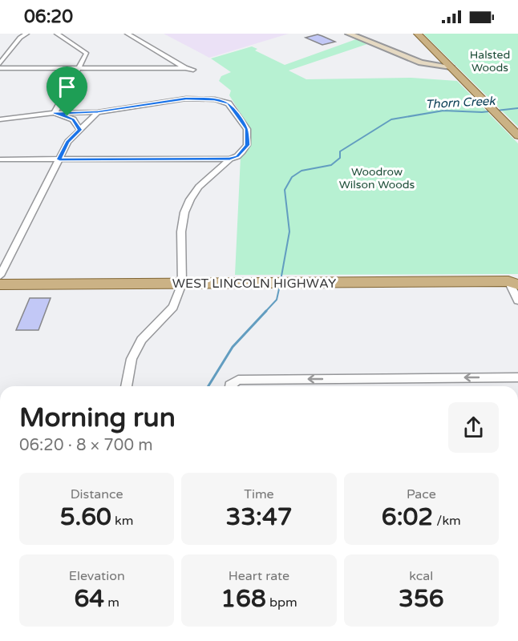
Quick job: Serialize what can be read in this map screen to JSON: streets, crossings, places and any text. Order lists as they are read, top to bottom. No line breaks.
{"streets":{"main road":["WEST LINCOLN HIGHWAY"]},"water":["Thorn Creek"],"parks":["Halsted Woods","Woodrow Wilson Woods"],"page":{"status":"06:20","heading":["Morning run","06:20 · 8 × 700 m"],"stats":[["Distance","5.60 km"],["Time","33:47"],["Pace","6:02 /km"],["Elevation","64 m"],["Heart rate","168 bpm"],["kcal","356"]]}}
